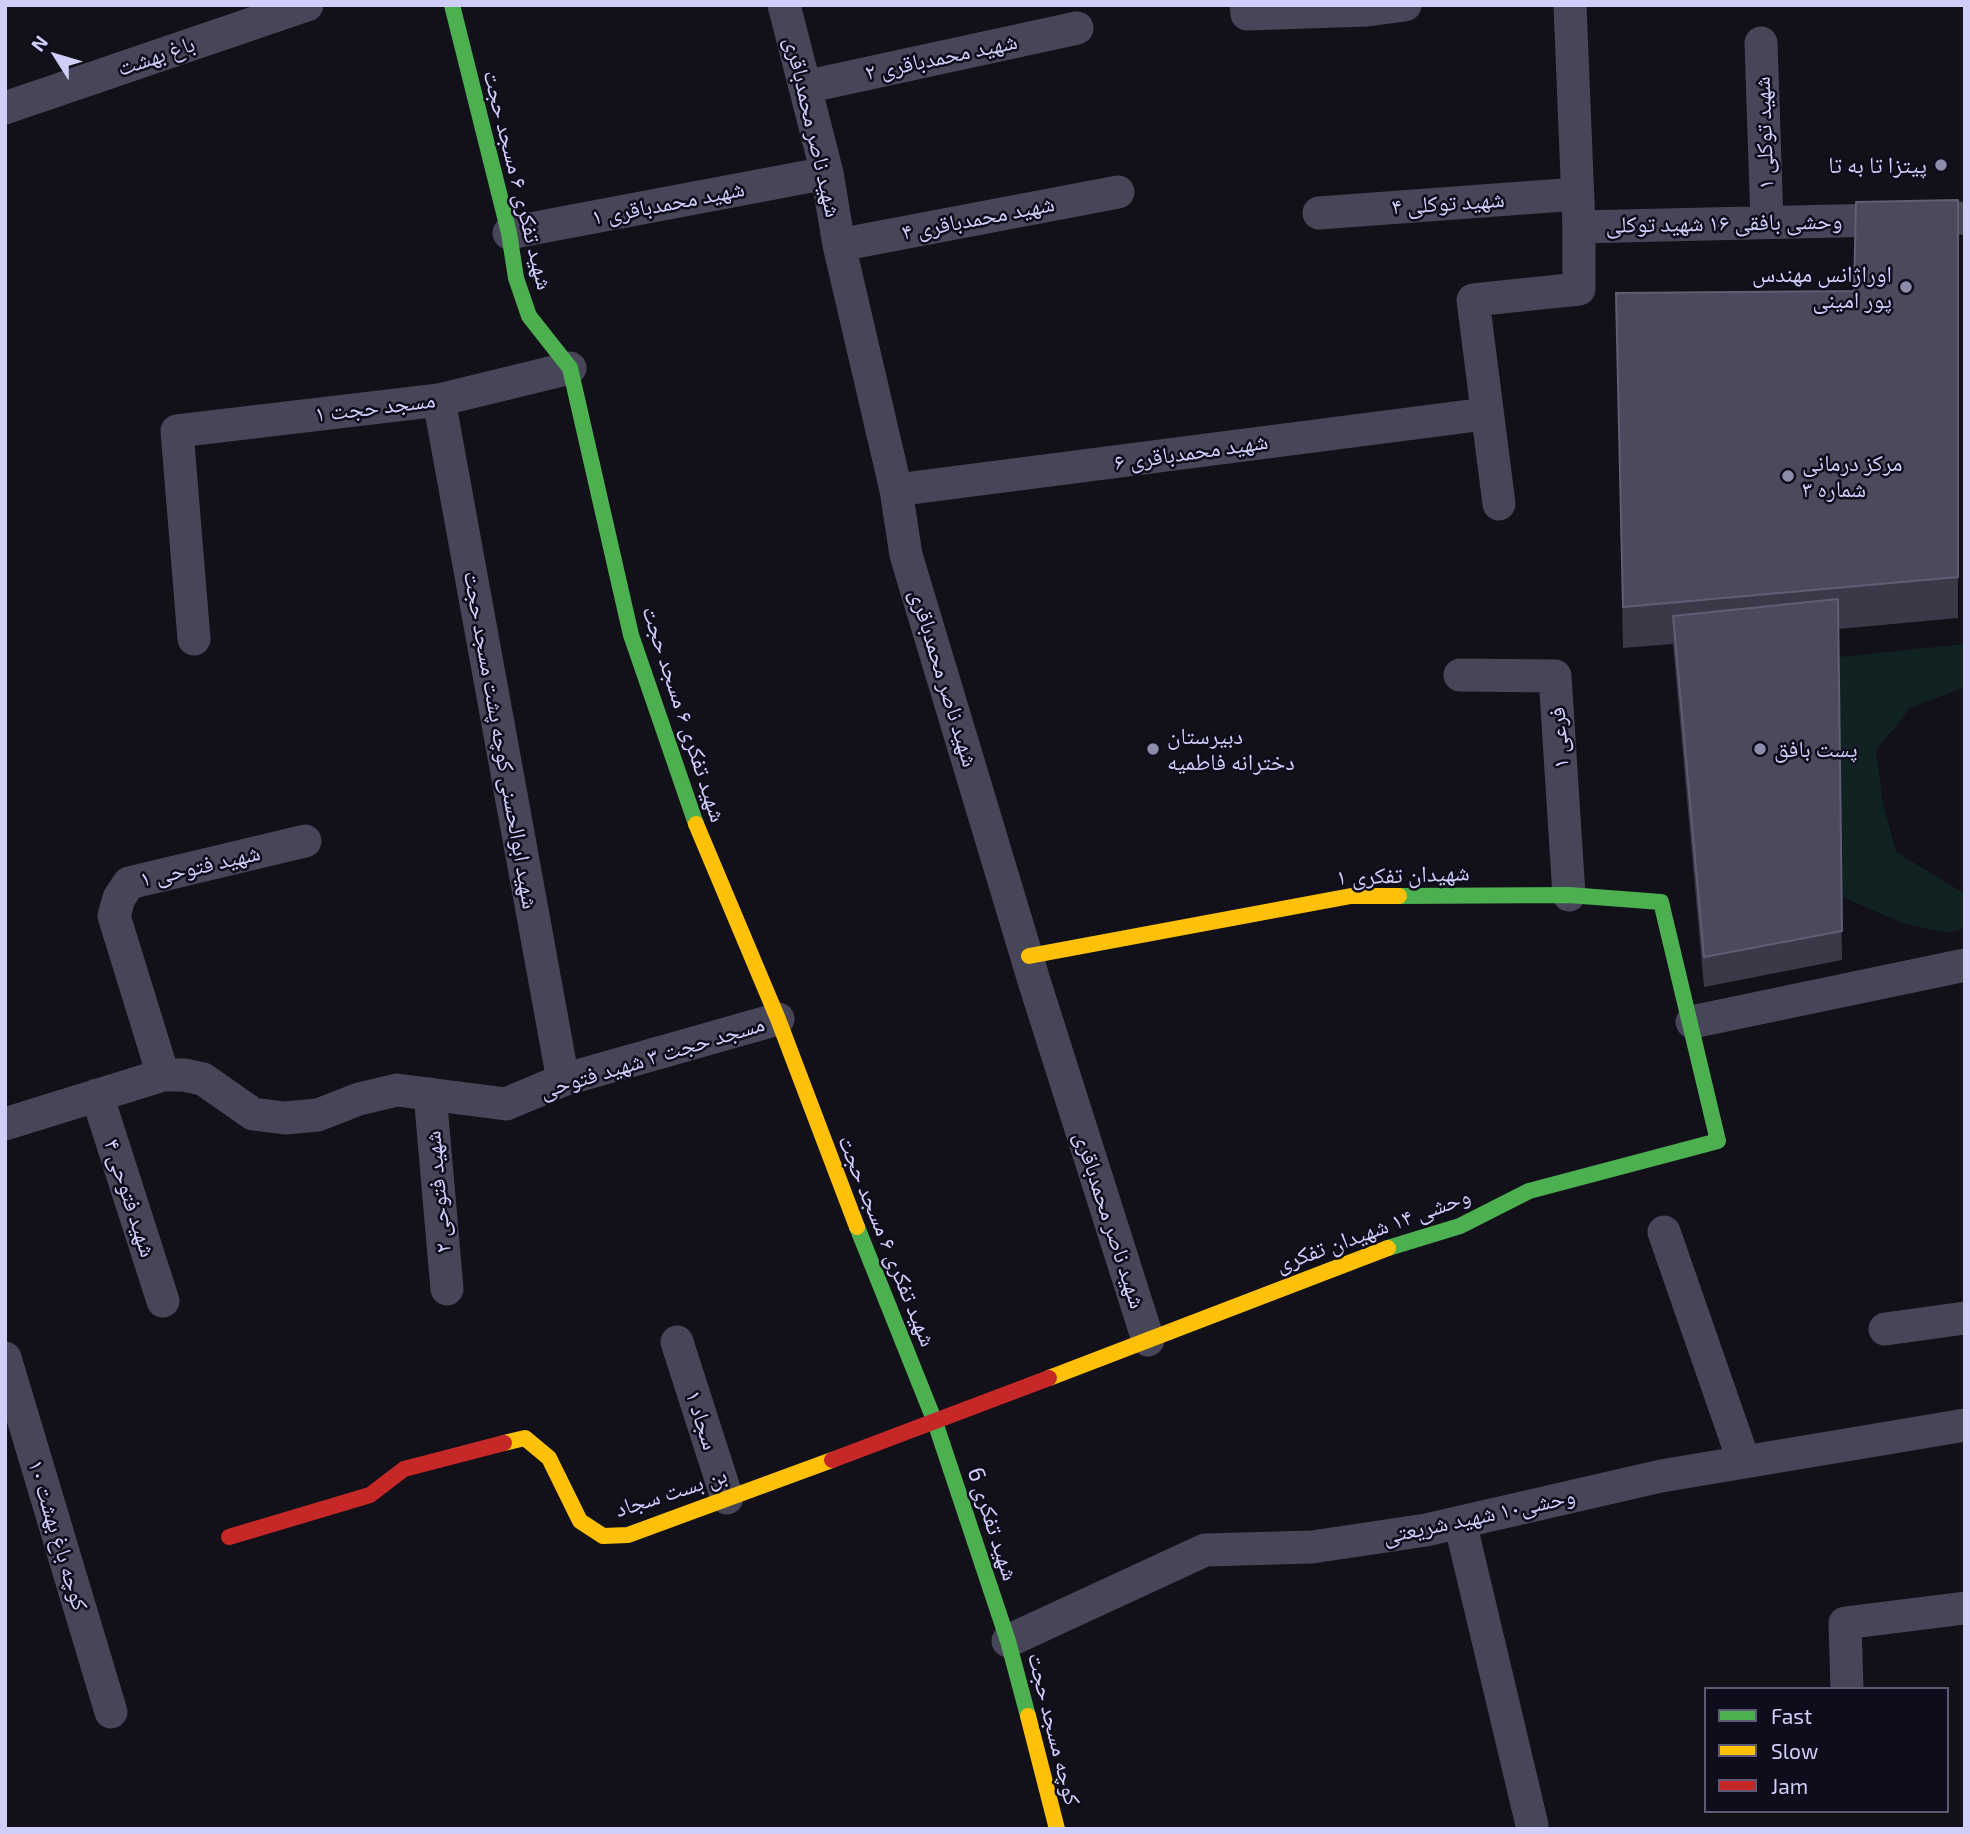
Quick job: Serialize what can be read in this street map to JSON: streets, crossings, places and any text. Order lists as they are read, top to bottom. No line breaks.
{"streets":{"street":["باغ بهشت","شهید محمدباقری ۲","شهید ناصر محمدباقری","شهید توکلی ۱","شهید تفکری ۶ مسجد حجت","شهید محمدباقری ۱","شهید توکلی ۴","شهید محمدباقری ۴","وحشی بافقی ۱۶ شهید توکلی","مسجد حجت ۱","شهید محمدباقری ۶","فرعی ۱","شهید ابوالحسنی کوچه پشت مسجد حجت","شهید فتوحی ۱","شهیدان تفکری ۱","مسجد حجت ۳ شهید فتوحی","شهید فتوحی ۲","شهید فتوحی ۴","وحشی ۱۴ شهیدان تفکری","سجاد ۱","بن بست سجاد","وحشی۱۰ شهید شریعتی","شهید تفکری 6","کوچه باغ بهشت ۱۰","کوچه مسجد حجت"]},"crossings":[["شهید محمدباقری ۲","شهید ناصر محمدباقری"],["شهید ناصر محمدباقری","شهید محمدباقری ۱"],["شهید ناصر محمدباقری","شهید محمدباقری ۴"],["شهید ناصر محمدباقری","شهید محمدباقری ۶"],["شهید ناصر محمدباقری","شهیدان تفکری ۱"],["شهید ناصر محمدباقری","وحشی ۱۴ شهیدان تفکری"],["شهید توکلی ۱","وحشی بافقی ۱۶ شهید توکلی"],["شهید تفکری ۶ مسجد حجت","شهید محمدباقری ۱"],["شهید تفکری ۶ مسجد حجت","مسجد حجت ۱"],["شهید تفکری ۶ مسجد حجت","مسجد حجت ۳ شهید فتوحی"],["شهید تفکری ۶ مسجد حجت","وحشی ۱۴ شهیدان تفکری"],["شهید تفکری ۶ مسجد حجت","بن بست سجاد"],["شهید تفکری ۶ مسجد حجت","شهید تفکری 6"],["شهید توکلی ۴","وحشی بافقی ۱۶ شهید توکلی"],["مسجد حجت ۱","شهید ابوالحسنی کوچه پشت مسجد حجت"],["فرعی ۱","شهیدان تفکری ۱"],["شهید ابوالحسنی کوچه پشت مسجد حجت","مسجد حجت ۳ شهید فتوحی"],["شهید فتوحی ۱","مسجد حجت ۳ شهید فتوحی"],["شهیدان تفکری ۱","وحشی ۱۴ شهیدان تفکری"],["مسجد حجت ۳ شهید فتوحی","شهید فتوحی ۲"],["مسجد حجت ۳ شهید فتوحی","شهید فتوحی ۴"],["وحشی ۱۴ شهیدان تفکری","بن بست سجاد"],["وحشی ۱۴ شهیدان تفکری","شهید تفکری 6"],["سجاد ۱","بن بست سجاد"],["بن بست سجاد","شهید تفکری 6"],["وحشی۱۰ شهید شریعتی","شهید تفکری 6"],["وحشی۱۰ شهید شریعتی","کوچه مسجد حجت"],["شهید تفکری 6","کوچه مسجد حجت"]],"places":["پیتزا تا به تا","اوراژانس مهندس پور امینی","مرکز درمانی شماره ۳","دبیرستان دخترانه فاطمیه","پست بافق"],"legend":["Fast","Slow","Jam"],"north":"top left"}
